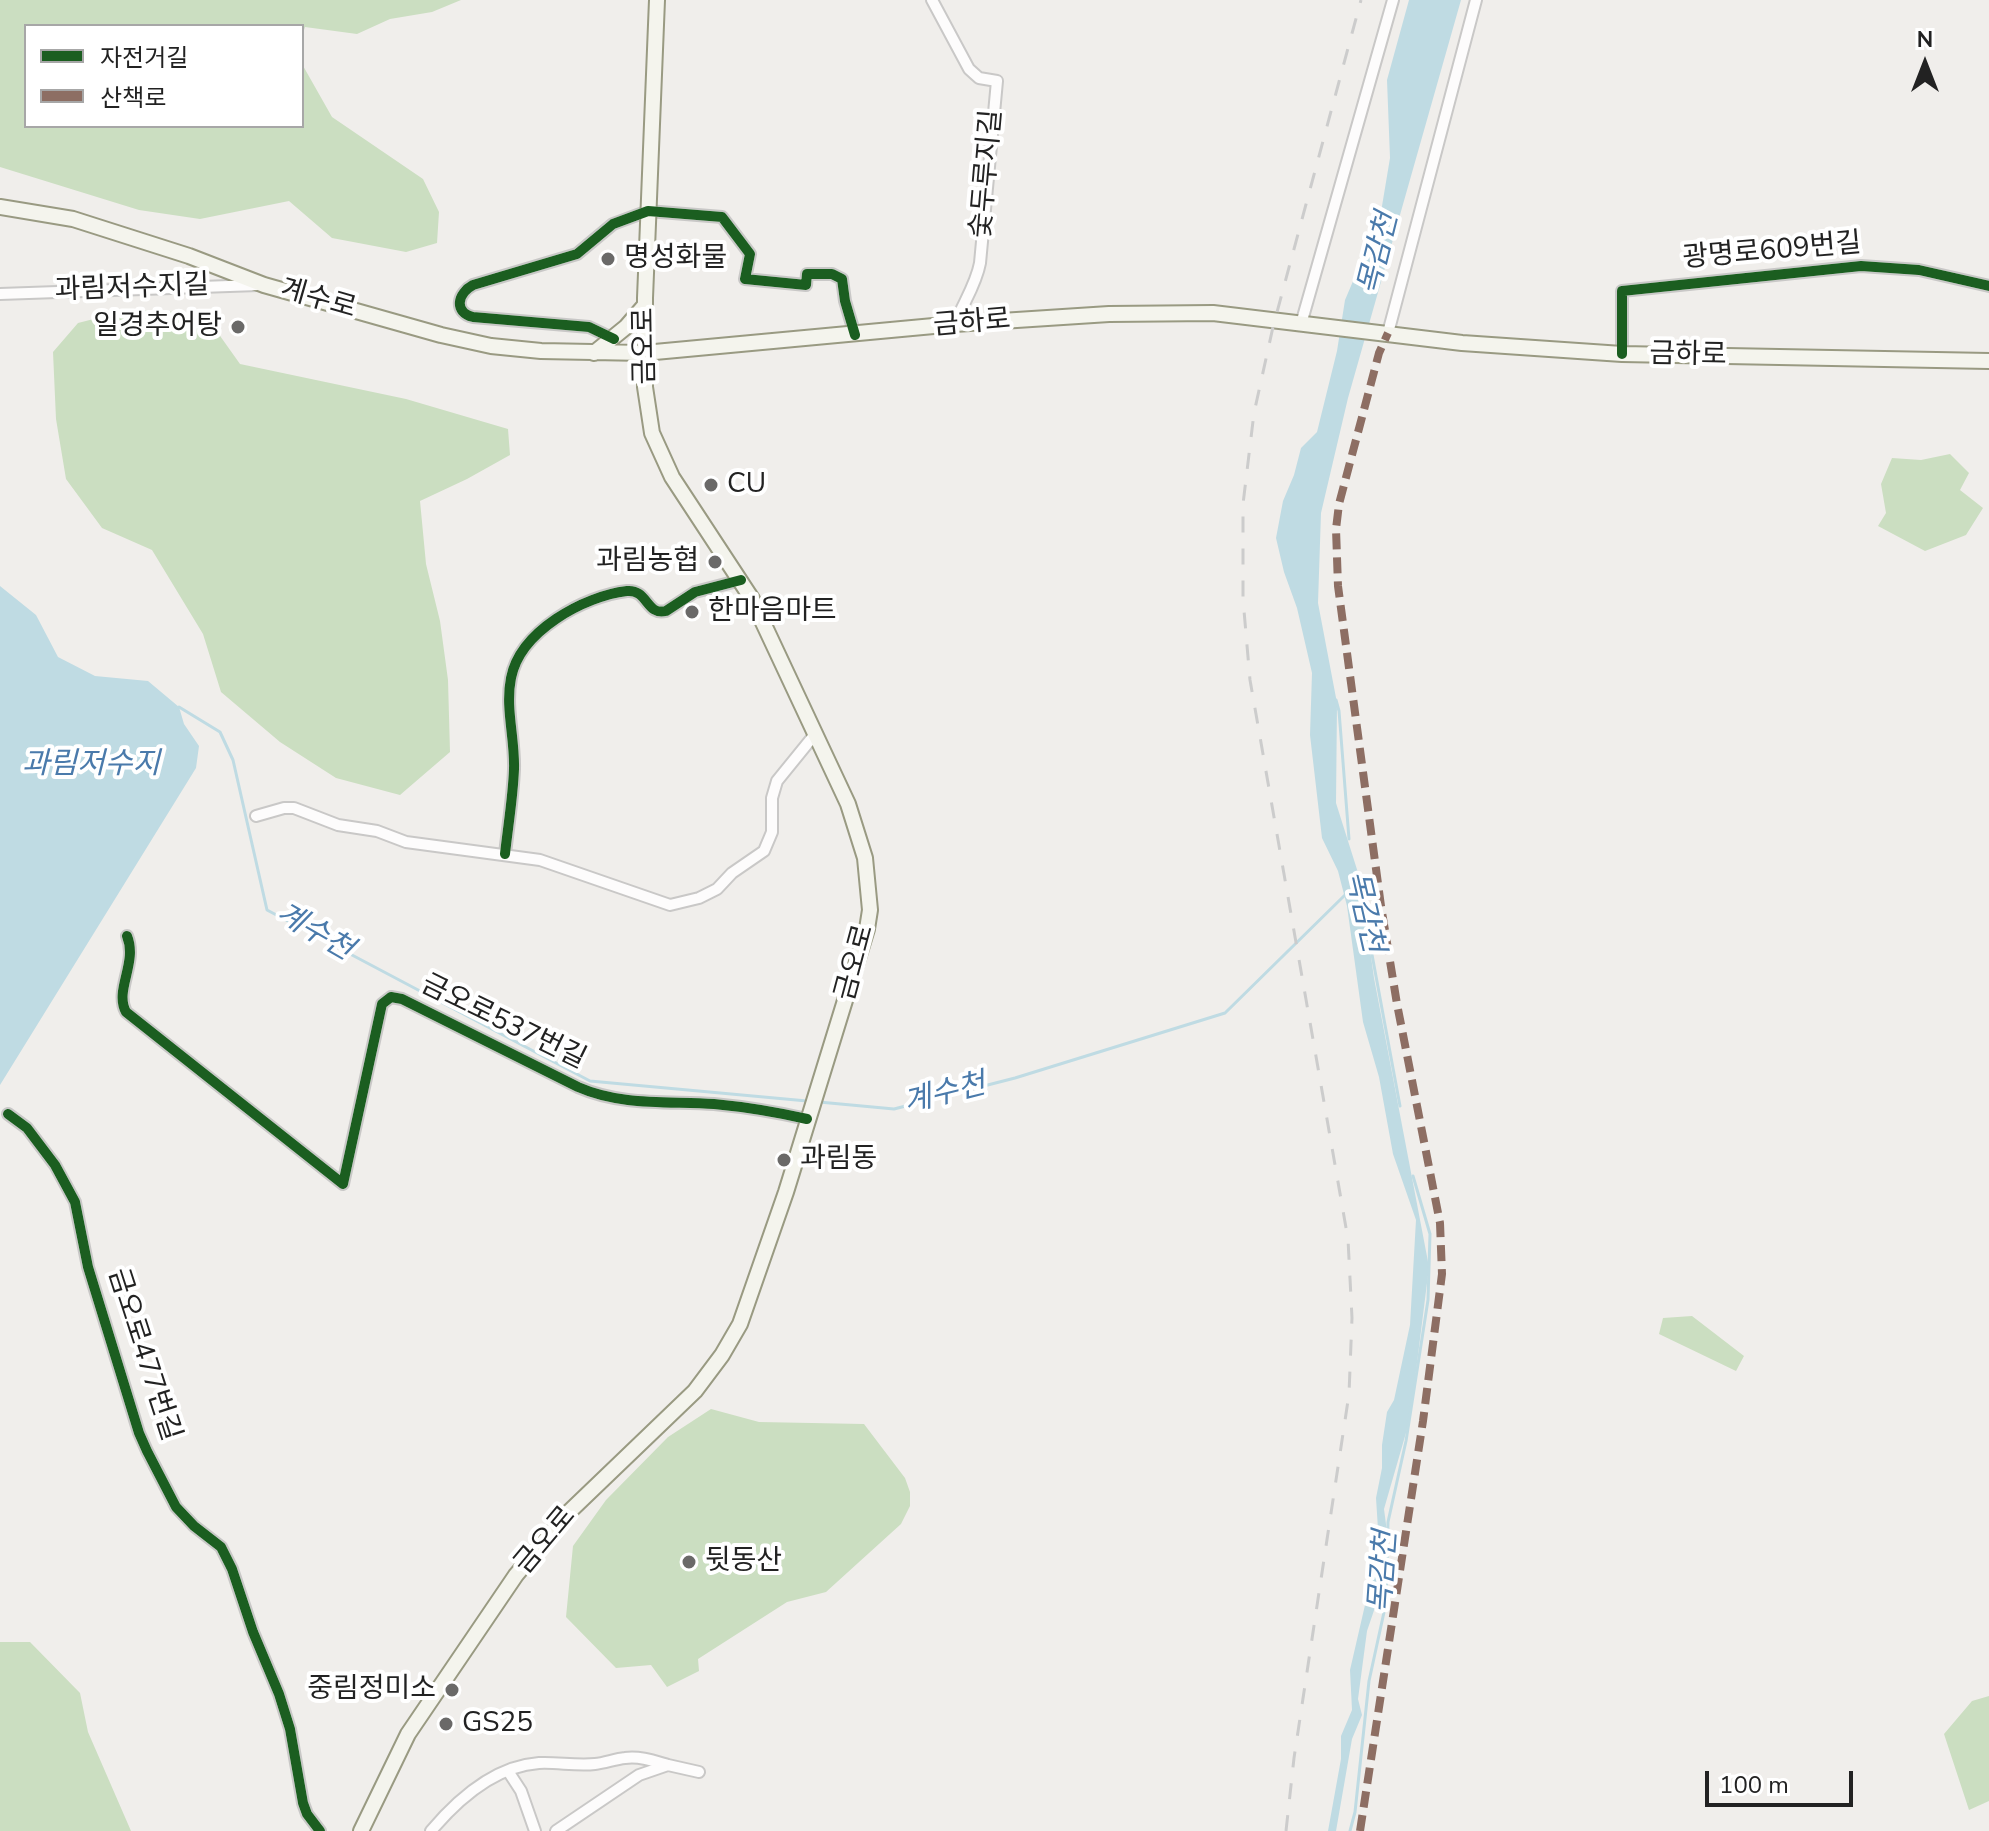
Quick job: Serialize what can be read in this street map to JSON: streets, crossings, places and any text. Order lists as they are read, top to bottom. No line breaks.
{"streets":{"main road":["계수로","금하로","금오로"],"street":["숯두루지길","광명로609번길","과림저수지길","금오로537번길","금오로477번길"]},"crossings":[["숯두루지길","금하로"],["광명로609번길","금하로"],["과림저수지길","계수로"],["계수로","금하로"],["계수로","금오로"],["금하로","금오로"],["금오로","금오로537번길"]],"water":["목감천","과림저수지","계수천"],"places":["명성화물","일경추어탕","CU","과림농협","한마음마트","과림동","뒷동산","중림정미소","GS25"],"legend":["자전거길","산책로"],"scale_bar":"100 m","north":"top"}
